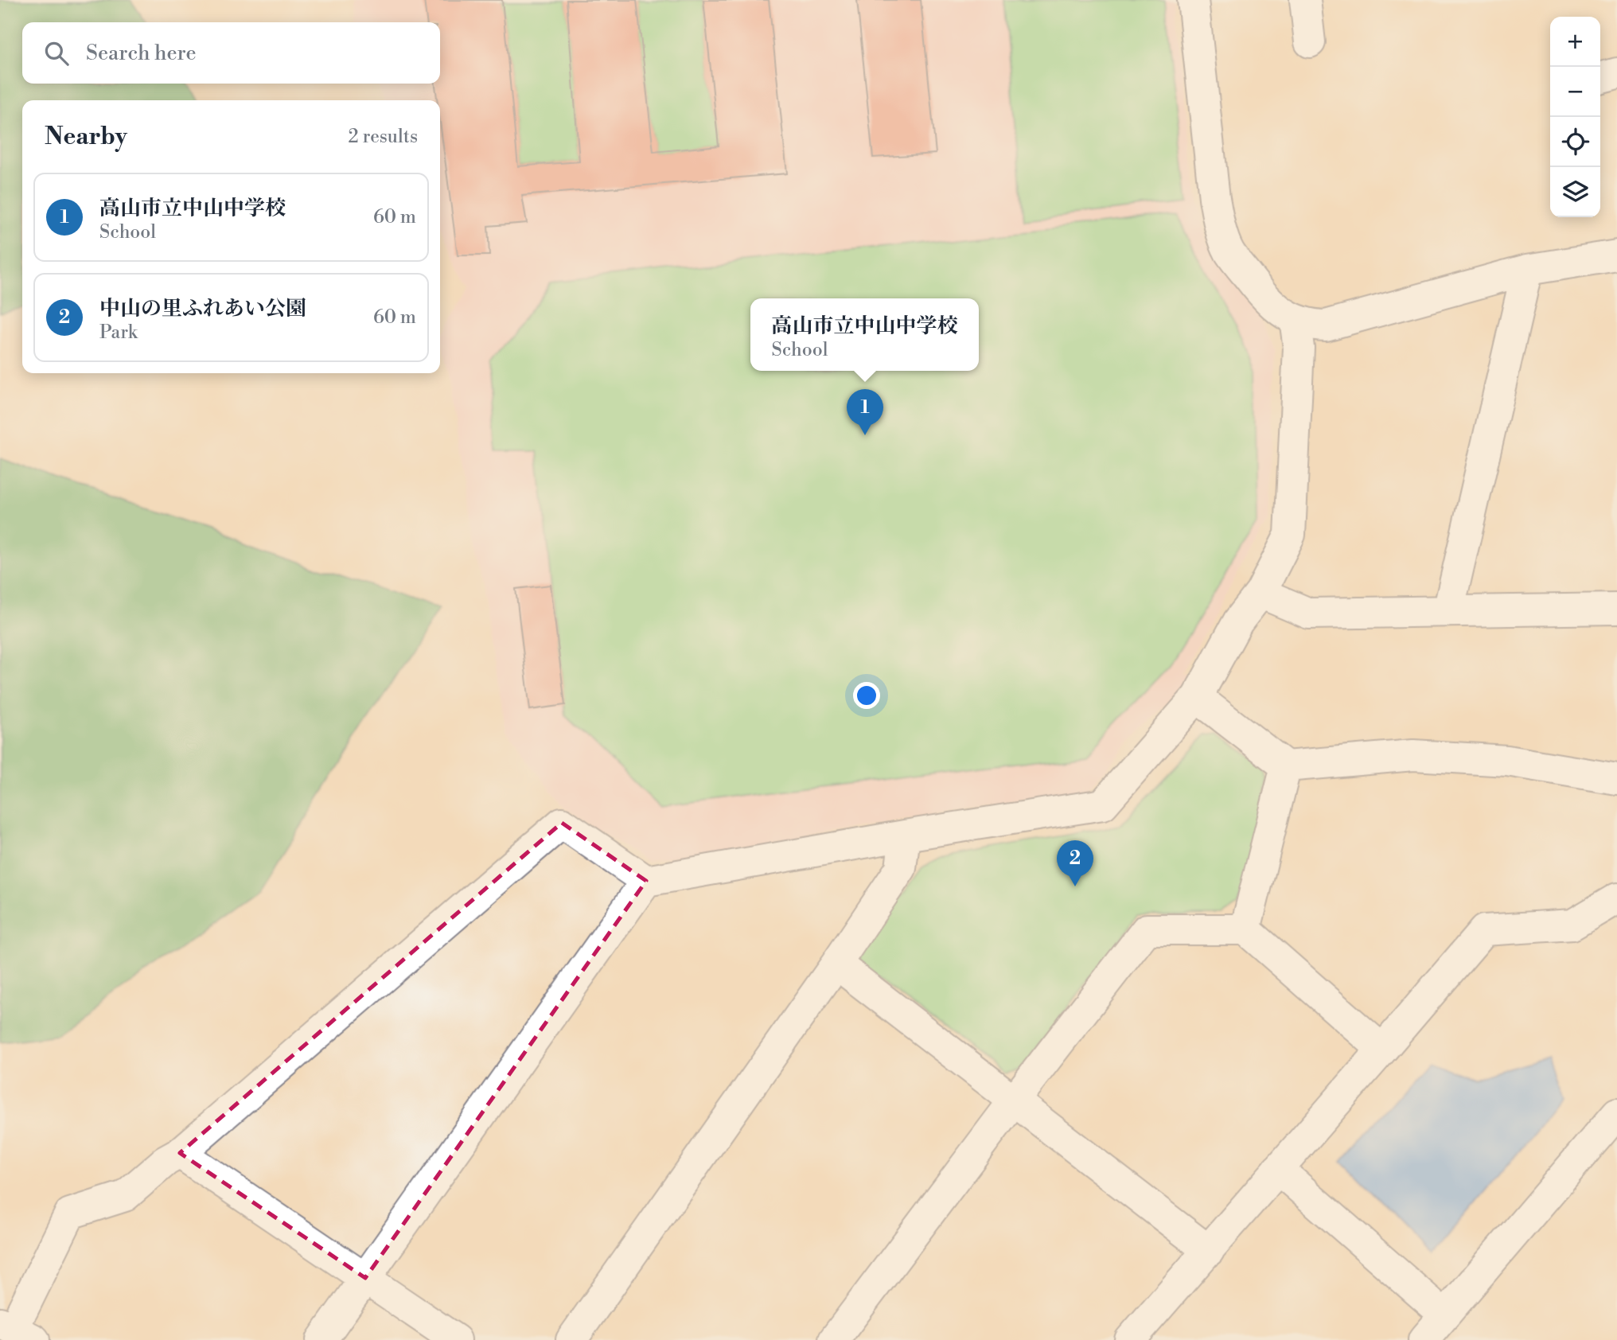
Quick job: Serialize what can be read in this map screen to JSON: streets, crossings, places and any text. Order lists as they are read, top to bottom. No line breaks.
{"page":{"map_buttons":["+","−"],"search":"Search here","heading":["Nearby","2 results"],"list":[{"mark":"1","name":"高山市立中山中学校","note":"School","value":"60 m"},{"mark":"2","name":"中山の里ふれあい公園","note":"Park","value":"60 m"}],"popup":["高山市立中山中学校","School"],"pins":["1","2"]}}
